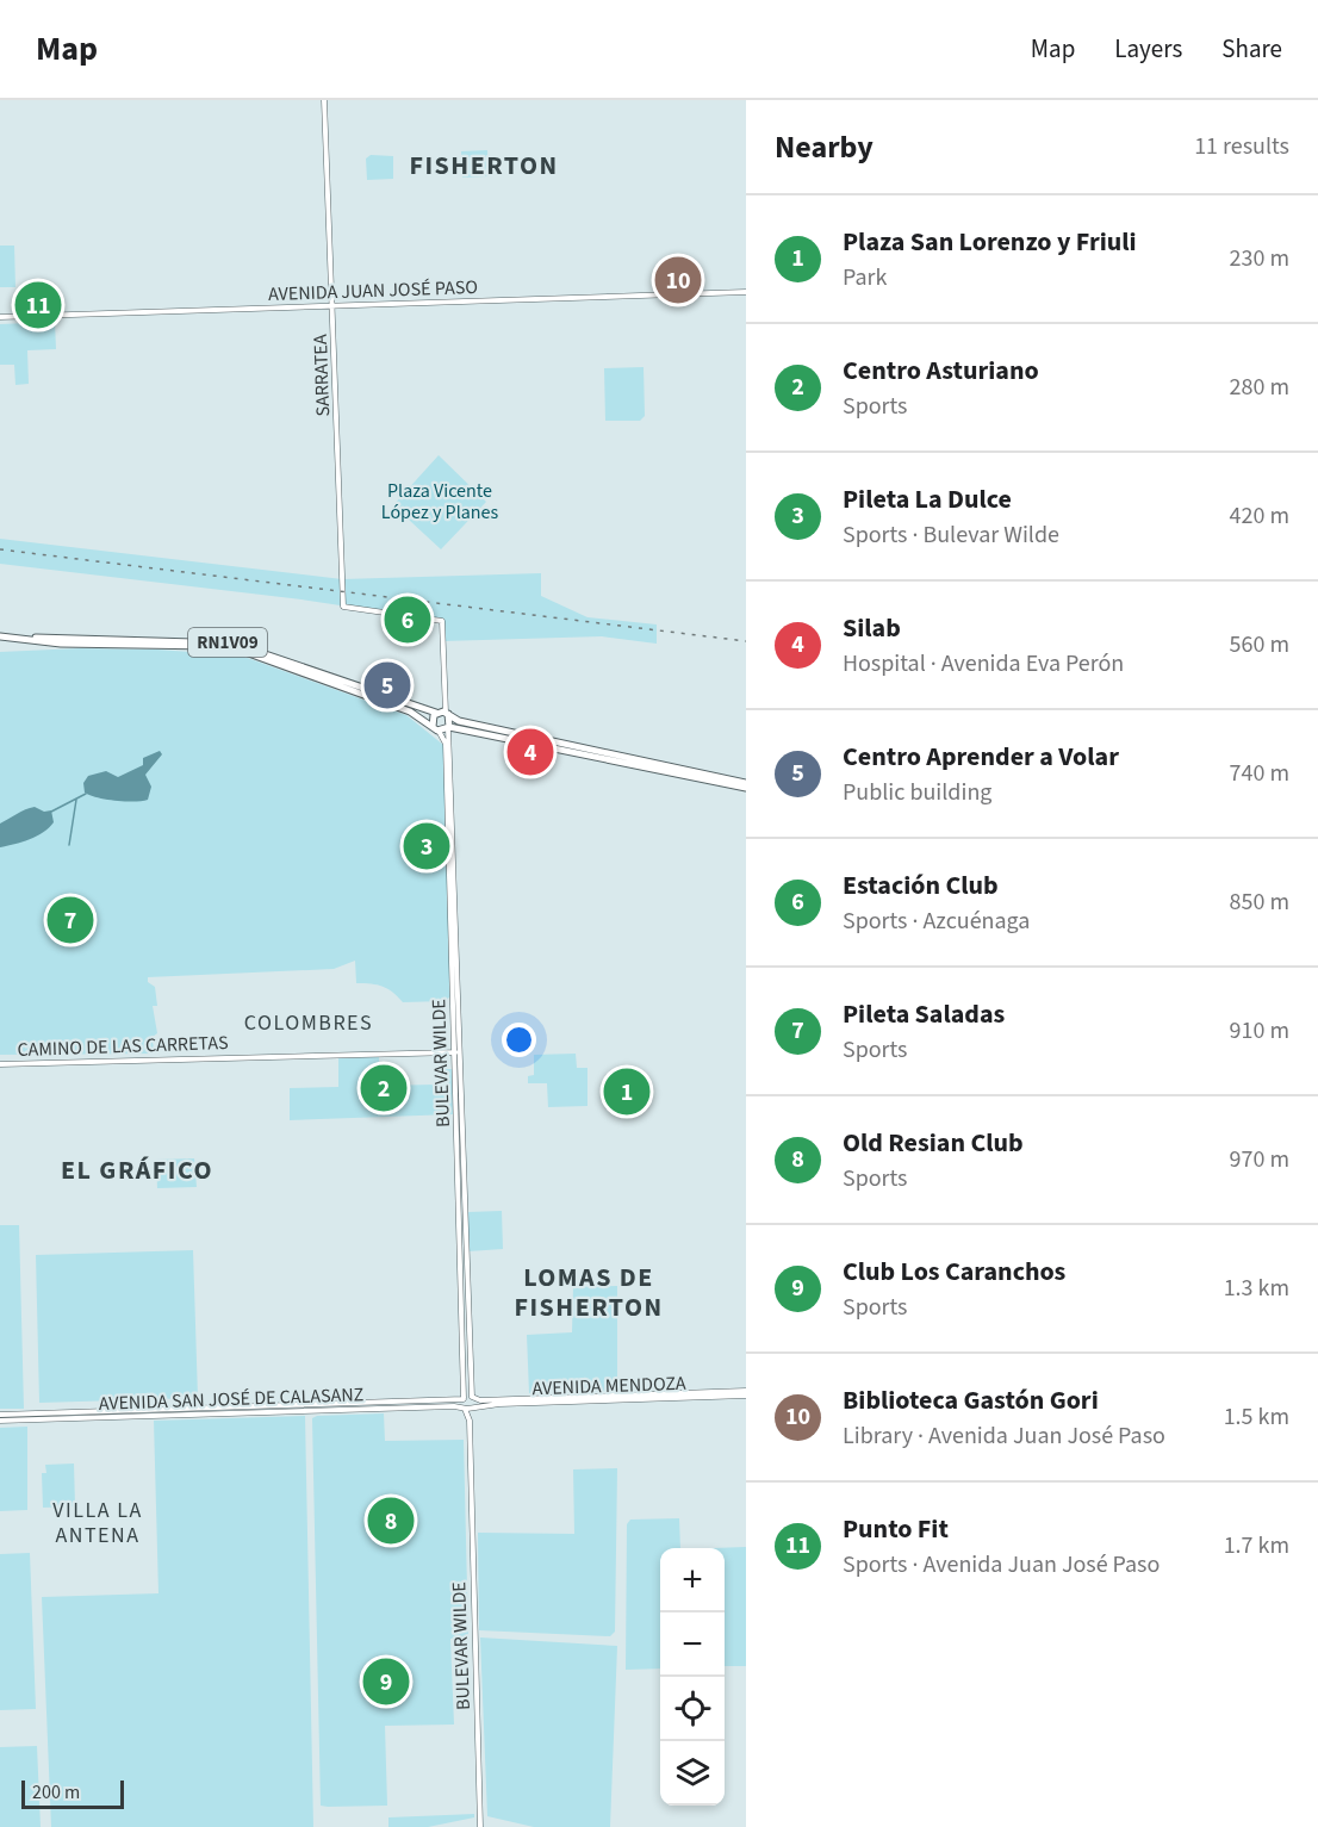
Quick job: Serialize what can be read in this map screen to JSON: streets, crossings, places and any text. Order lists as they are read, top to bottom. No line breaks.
{"streets":{"main road":["AVENIDA JUAN JOSÉ PASO","SARRATEA","RN1V09","CAMINO DE LAS CARRETAS","BULEVAR WILDE","AVENIDA MENDOZA","AVENIDA SAN JOSÉ DE CALASANZ"]},"crossings":[["AVENIDA JUAN JOSÉ PASO","SARRATEA"],["SARRATEA","RN1V09"],["RN1V09","BULEVAR WILDE"],["CAMINO DE LAS CARRETAS","BULEVAR WILDE"],["BULEVAR WILDE","AVENIDA MENDOZA"],["BULEVAR WILDE","AVENIDA SAN JOSÉ DE CALASANZ"],["AVENIDA MENDOZA","AVENIDA SAN JOSÉ DE CALASANZ"]],"districts":["FISHERTON","COLOMBRES","EL GRÁFICO","LOMAS DE FISHERTON","VILLA LA ANTENA"],"parks":["Plaza Vicente López y Planes"],"scale_bar":"200 m","page":{"header":"Map","nav":["Map","Layers","Share"],"heading":["Nearby","11 results"],"list":[{"mark":"1","name":"Plaza San Lorenzo y Friuli","note":"Park","value":"230 m"},{"mark":"2","name":"Centro Asturiano","note":"Sports","value":"280 m"},{"mark":"3","name":"Pileta La Dulce","note":"Sports · Bulevar Wilde","value":"420 m"},{"mark":"4","name":"Silab","note":"Hospital · Avenida Eva Perón","value":"560 m"},{"mark":"5","name":"Centro Aprender a Volar","note":"Public building","value":"740 m"},{"mark":"6","name":"Estación Club","note":"Sports · Azcuénaga","value":"850 m"},{"mark":"7","name":"Pileta Saladas","note":"Sports","value":"910 m"},{"mark":"8","name":"Old Resian Club","note":"Sports","value":"970 m"},{"mark":"9","name":"Club Los Caranchos","note":"Sports","value":"1.3 km"},{"mark":"10","name":"Biblioteca Gastón Gori","note":"Library · Avenida Juan José Paso","value":"1.5 km"},{"mark":"11","name":"Punto Fit","note":"Sports · Avenida Juan José Paso","value":"1.7 km"}],"pins":["10","11","6","5","4","3","7","2","1","8","9"],"map_buttons":["+","−"],"scale":"200 m"}}
